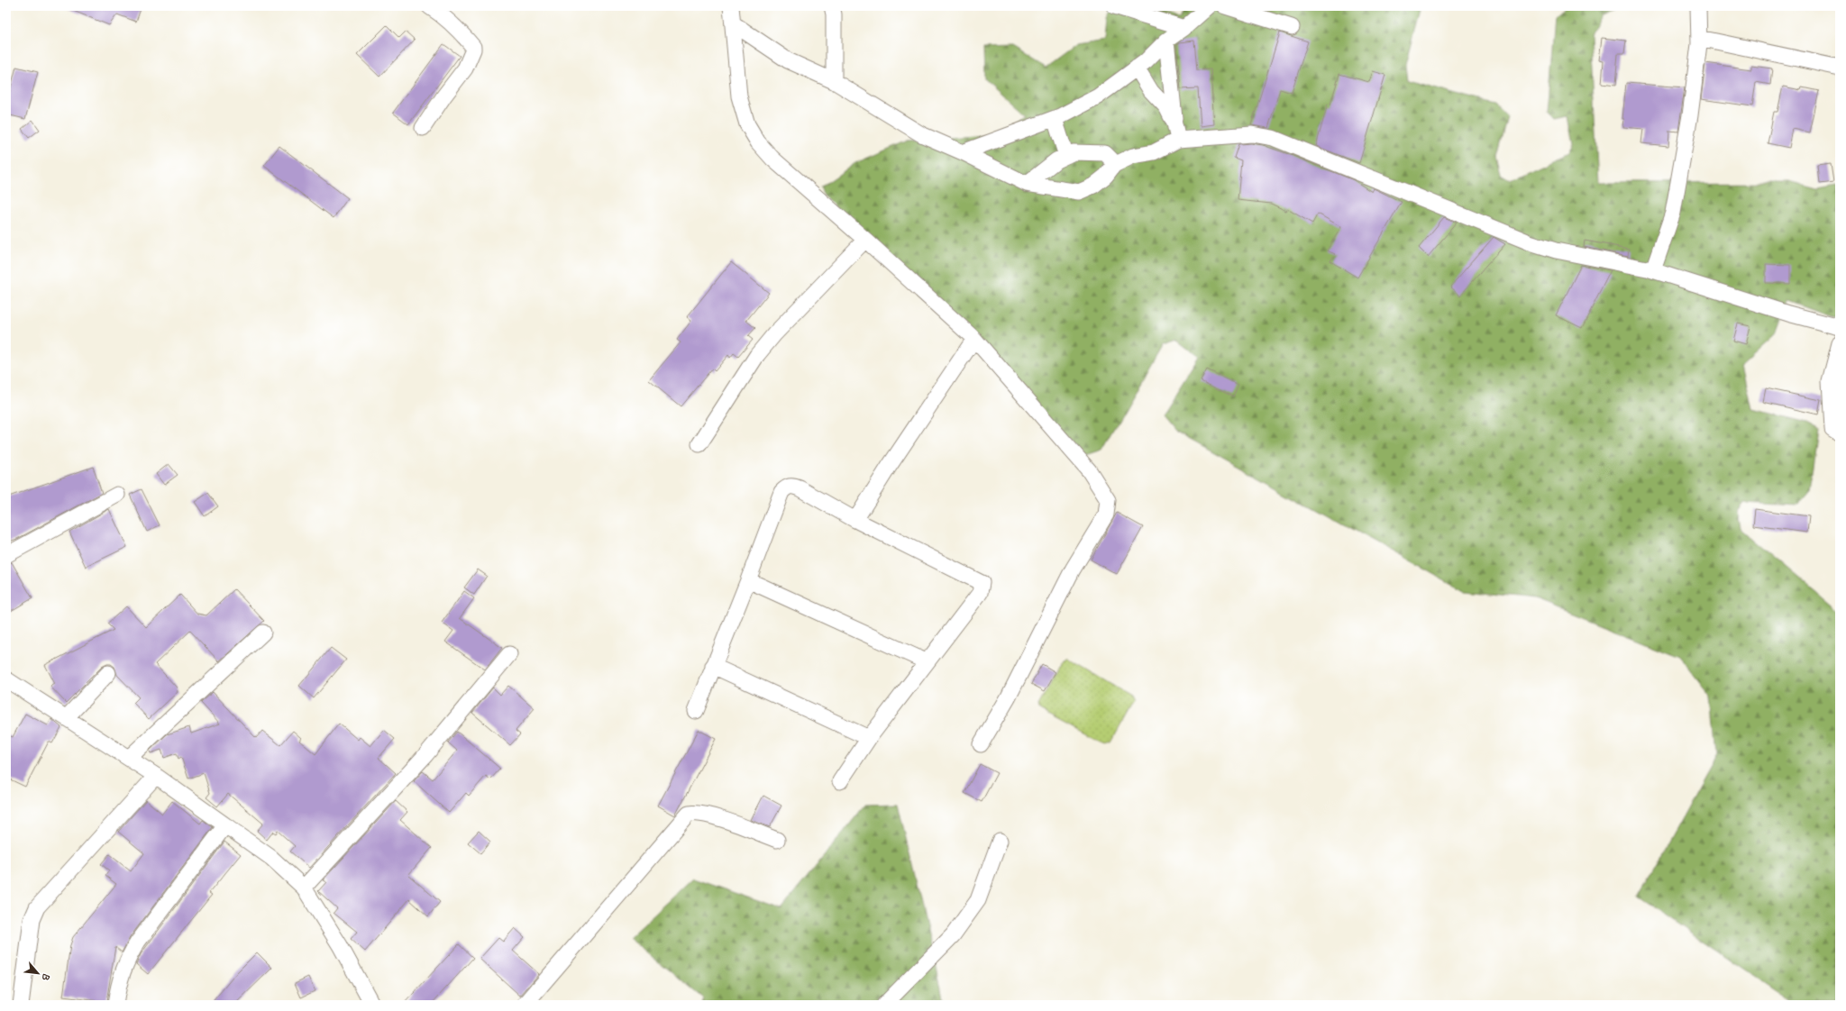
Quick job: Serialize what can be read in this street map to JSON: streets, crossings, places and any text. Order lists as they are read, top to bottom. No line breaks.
{"north":"bottom right"}
